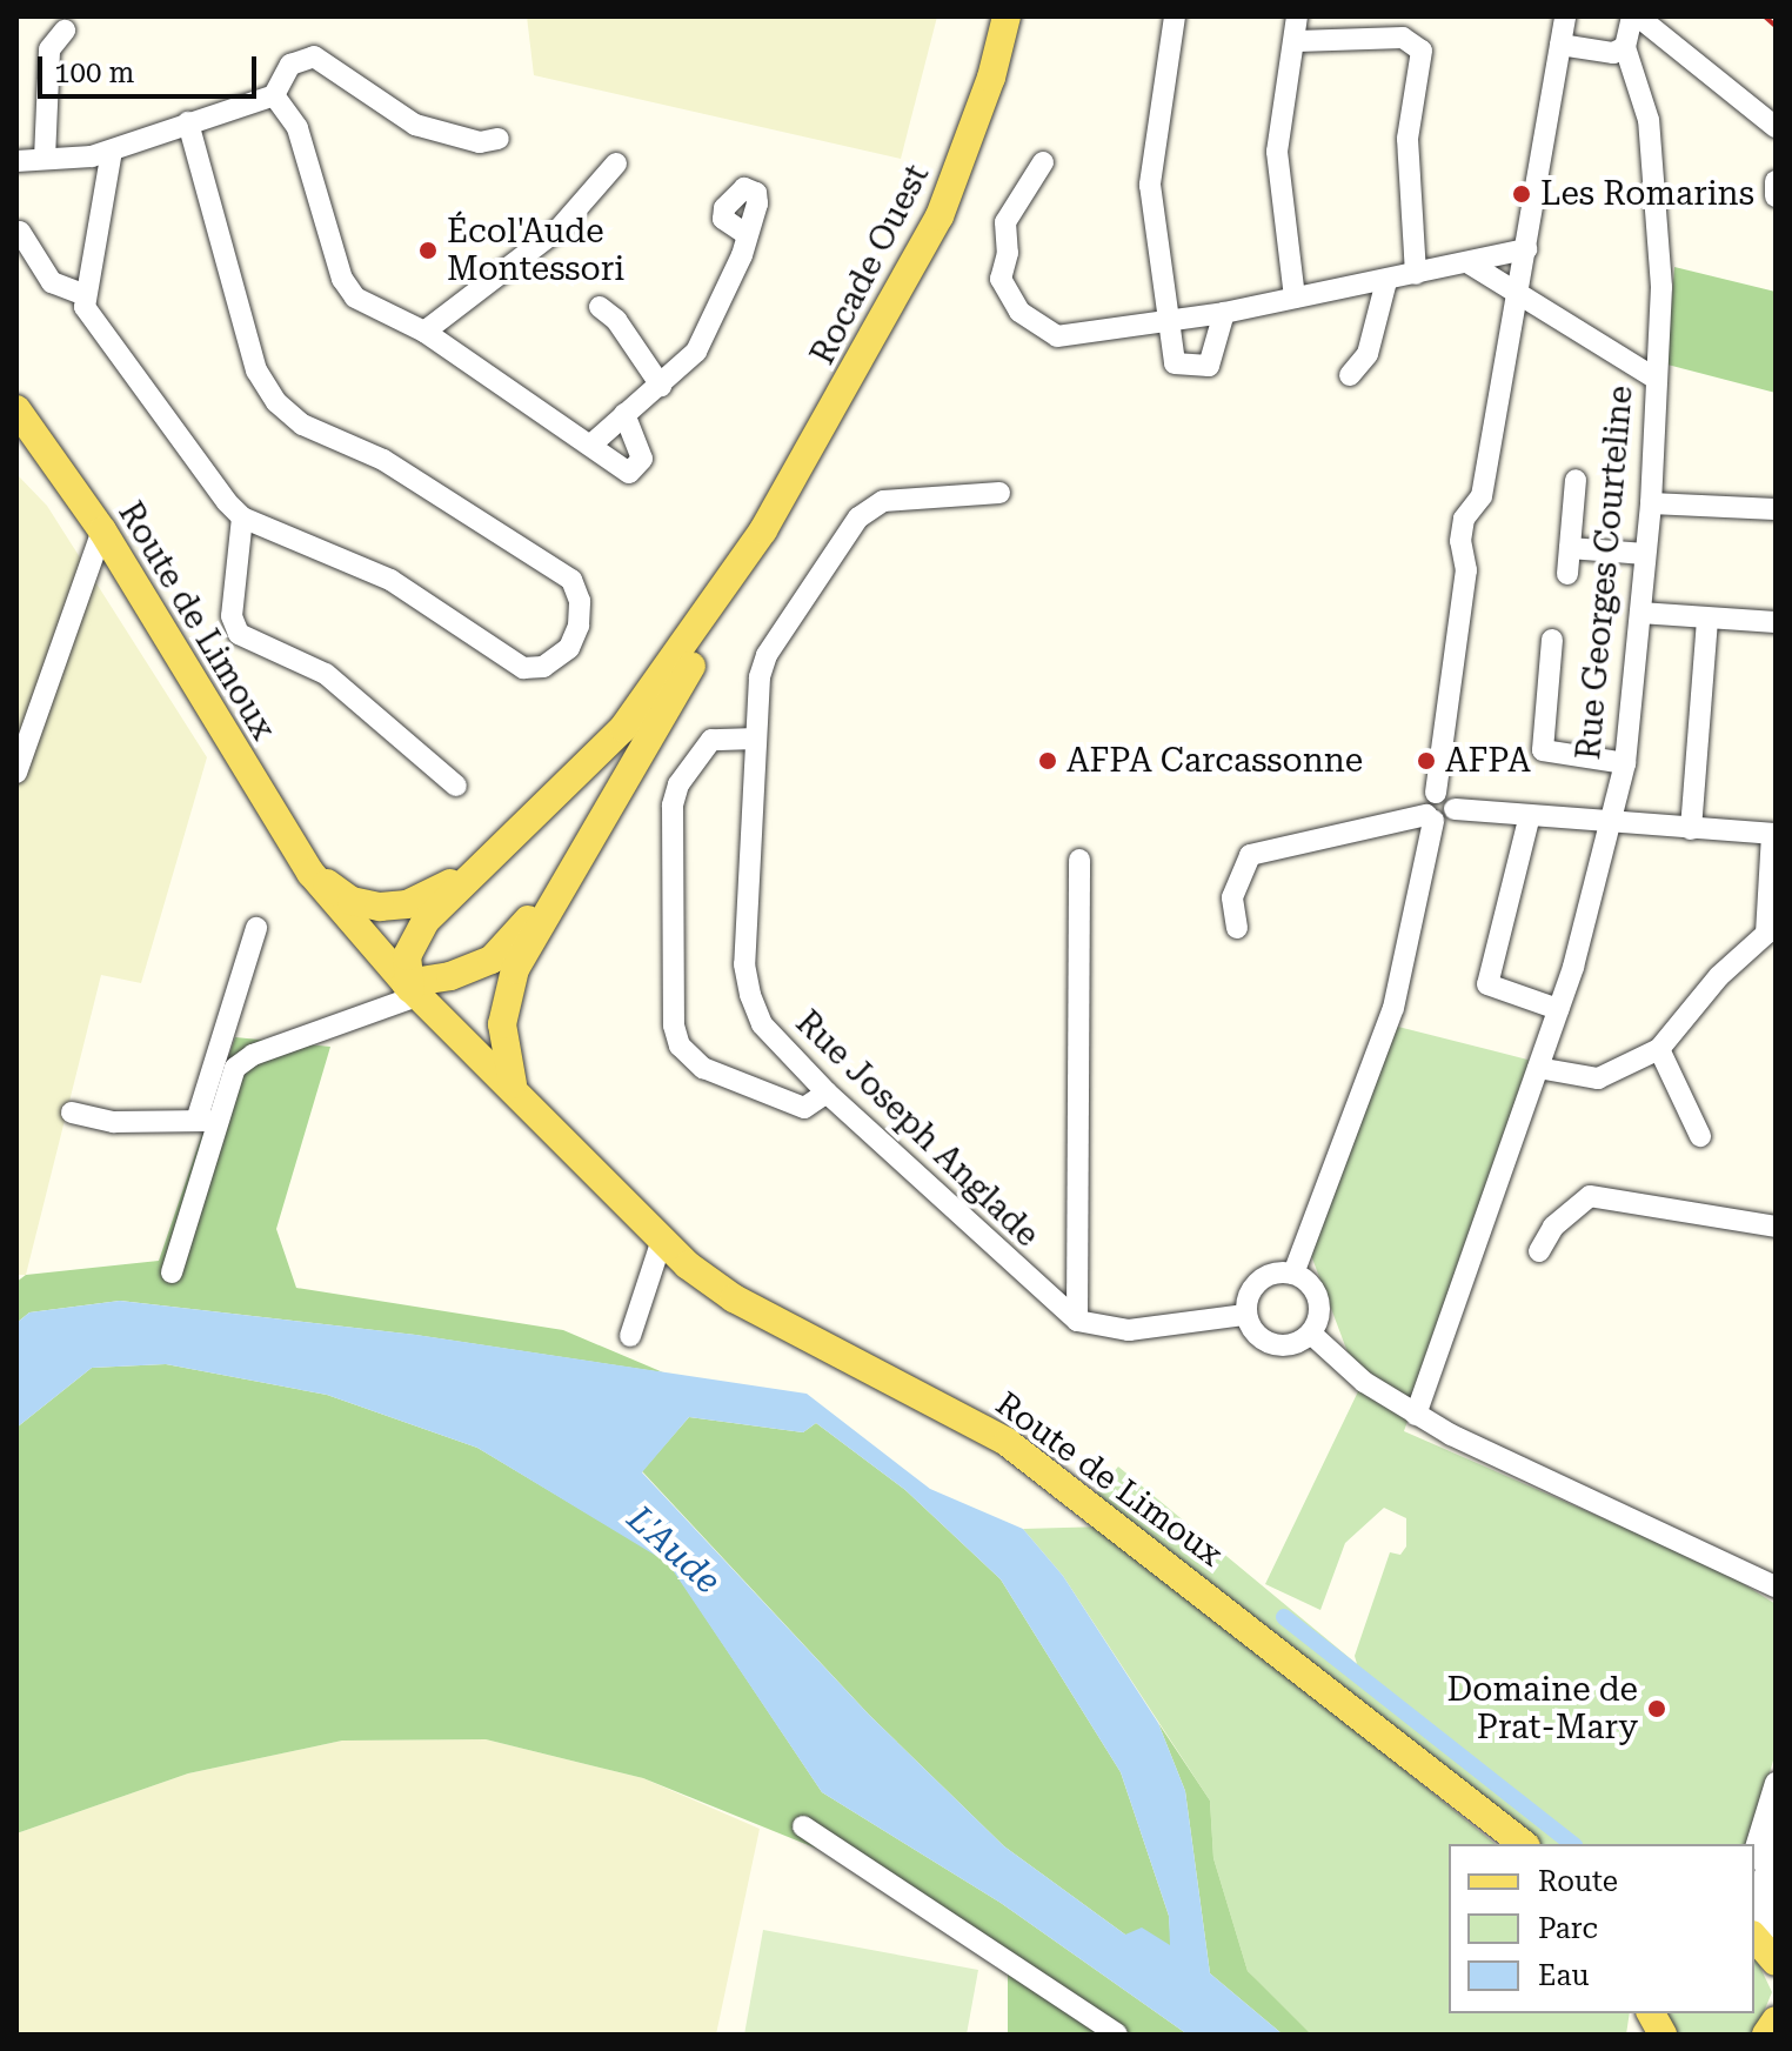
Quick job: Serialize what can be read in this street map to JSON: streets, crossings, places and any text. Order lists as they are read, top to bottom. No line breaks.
{"streets":{"main road":["Rocade Ouest","Route de Limoux"],"street":["Rue Georges Courteline","Rue Joseph Anglade"]},"crossings":[["Rocade Ouest","Route de Limoux"]],"water":["L'Aude"],"places":["Les Romarins","Écol'Aude Montessori","AFPA Carcassonne","AFPA","Domaine de Prat-Mary"],"legend":["Route","Parc","Eau"],"scale_bar":"100 m"}
